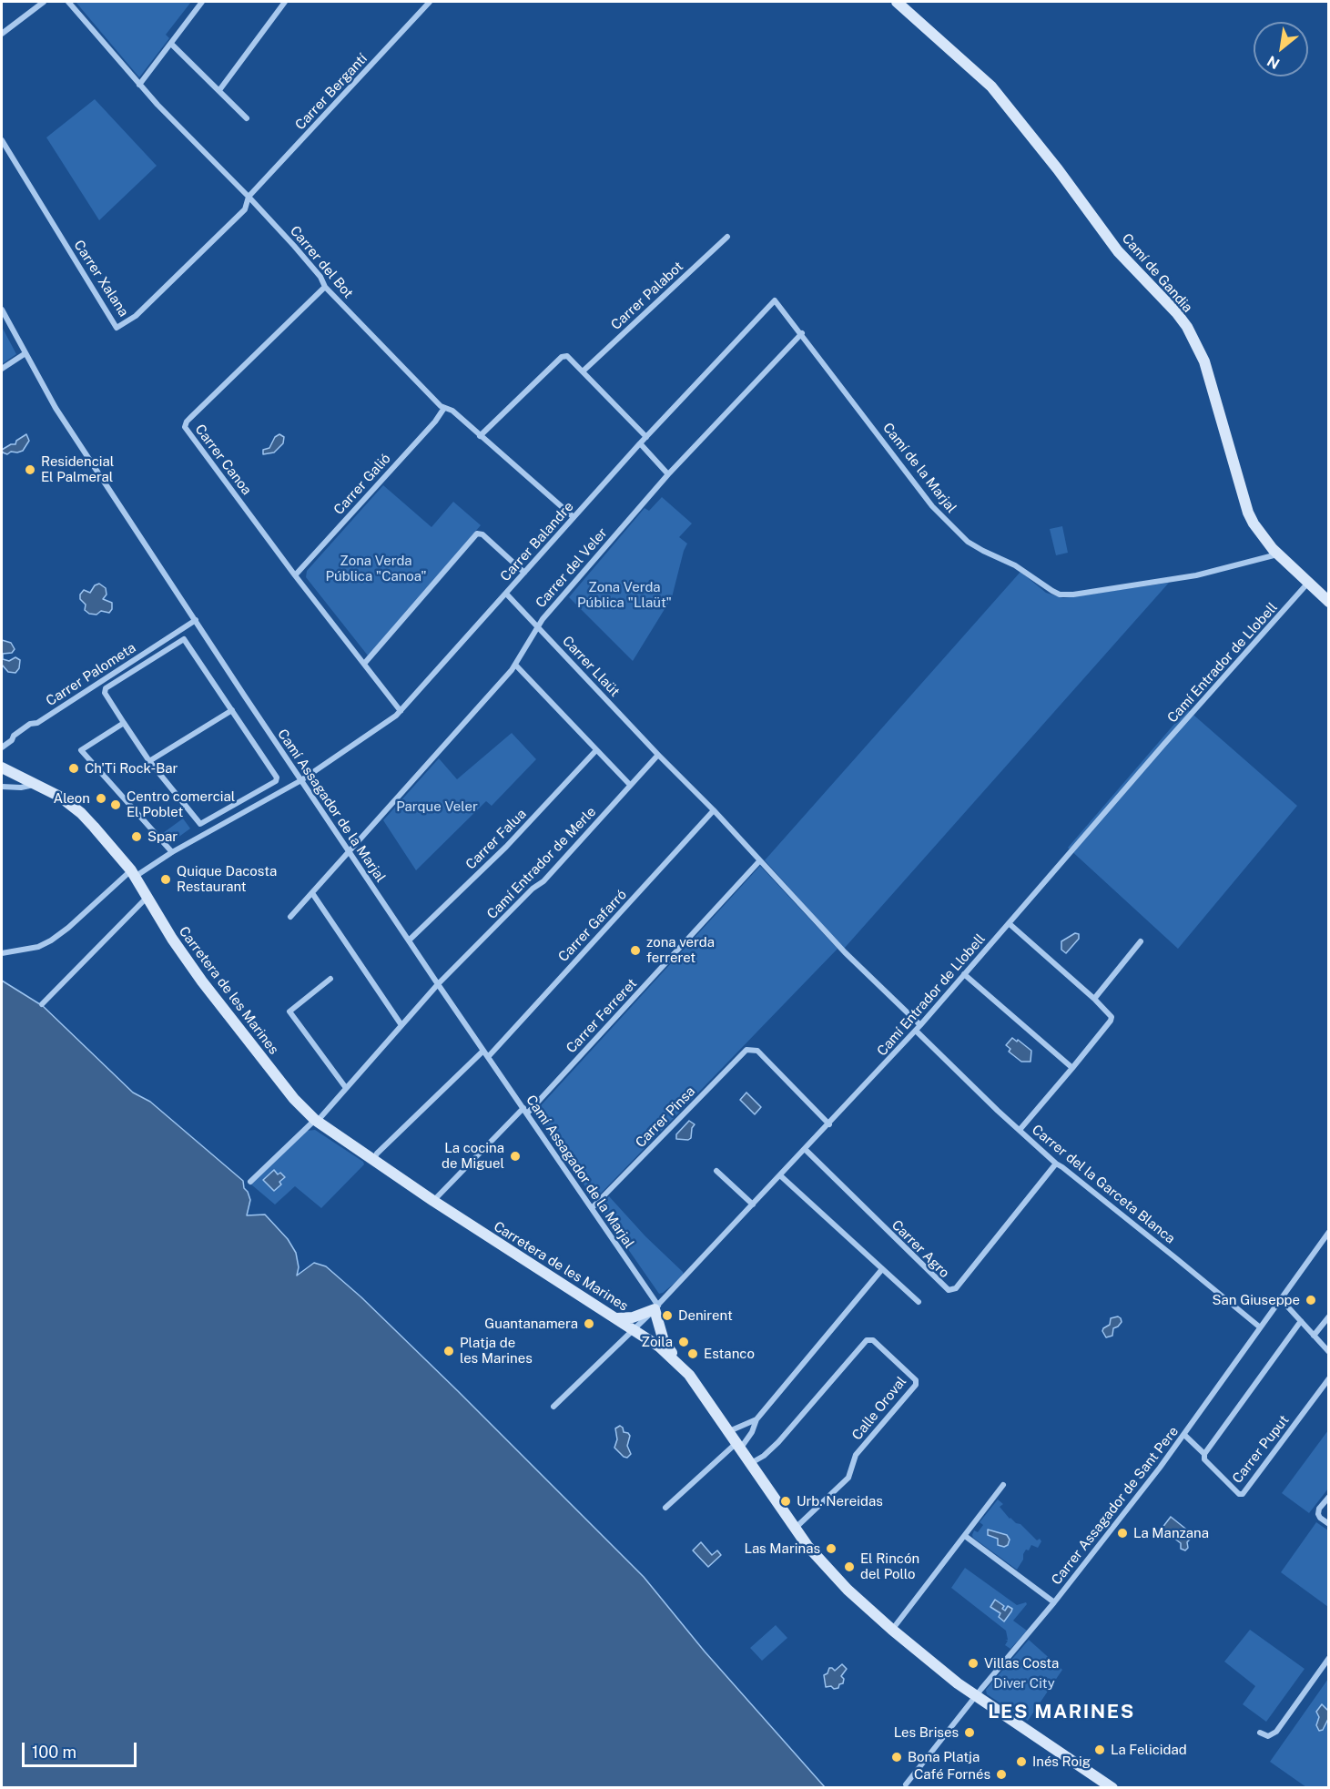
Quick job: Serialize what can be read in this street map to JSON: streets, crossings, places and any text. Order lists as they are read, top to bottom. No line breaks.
{"streets":{"main road":["Camí de Gandia","Carretera de les Marines"],"street":["Carrer Bergantí","Carrer del Bot","Carrer Xalana","Carrer Palabot","Carrer Canoa","Camí de la Marjal","Carrer Galió","Carrer Balandre","Carrer del Veler","Camí Entrador de Llobell","Carrer Llaüt","Carrer Palometa","Camí Assagador de la Marjal","Carrer Falua","Camí Entrador de Merle","Carrer Gafarró","Carrer Ferreret","Carrer Pinsa","Carrer del la Garceta Blanca","Carrer Agro","Calle Oroval","Carrer Puput","Carrer Assagador de Sant Pere"]},"crossings":[["Carrer Bergantí","Carrer del Bot"],["Carrer Bergantí","Carrer Xalana"],["Carrer del Bot","Carrer Xalana"],["Carrer del Bot","Carrer Canoa"],["Carrer del Bot","Carrer Galió"],["Carrer del Bot","Carrer Balandre"],["Camí de Gandia","Camí de la Marjal"],["Camí de Gandia","Camí Entrador de Llobell"],["Carrer Canoa","Carrer Galió"],["Carrer Canoa","Carrer Balandre"],["Camí de la Marjal","Carrer Balandre"],["Camí de la Marjal","Carrer del Veler"],["Carrer Balandre","Carrer Llaüt"],["Carrer Balandre","Camí Assagador de la Marjal"],["Carrer Balandre","Carretera de les Marines"],["Carrer del Veler","Carrer Llaüt"],["Carrer del Veler","Camí Assagador de la Marjal"],["Camí Entrador de Llobell","Camí Assagador de la Marjal"],["Camí Entrador de Llobell","Carretera de les Marines"],["Camí Entrador de Llobell","Carrer Pinsa"],["Camí Entrador de Llobell","Carrer del la Garceta Blanca"],["Camí Entrador de Llobell","Carrer Agro"],["Carrer Llaüt","Camí Entrador de Merle"],["Carrer Llaüt","Carrer Gafarró"],["Carrer Llaüt","Carrer Ferreret"],["Carrer Llaüt","Carrer del la Garceta Blanca"],["Carrer Palometa","Camí Assagador de la Marjal"],["Camí Assagador de la Marjal","Carrer Falua"],["Camí Assagador de la Marjal","Camí Entrador de Merle"],["Camí Assagador de la Marjal","Carrer Gafarró"],["Camí Assagador de la Marjal","Carrer Ferreret"],["Camí Assagador de la Marjal","Carrer Pinsa"],["Camí Entrador de Merle","Carretera de les Marines"],["Carretera de les Marines","Carrer Ferreret"],["Carretera de les Marines","Calle Oroval"],["Carretera de les Marines","Carrer Assagador de Sant Pere"],["Carrer Ferreret","Carrer del la Garceta Blanca"],["Carrer del la Garceta Blanca","Carrer Agro"],["Carrer del la Garceta Blanca","Carrer Assagador de Sant Pere"],["Carrer Puput","Carrer Assagador de Sant Pere"]],"districts":["LES MARINES"],"parks":["Zona Verda Pública \"Canoa\"","Zona Verda Pública \"Llaüt\"","Parque Veler","Diver City"],"places":["Residencial El Palmeral","Ch'Ti Rock-Bar","Aleon","Centro comercial El Poblet","Spar","Quique Dacosta Restaurant","zona verda ferreret","La cocina de Miguel","San Giuseppe","Denirent","Guantanamera","Zoila","Platja de les Marines","Estanco","Urb. Nereidas","La Manzana","Las Marinas","El Rincón del Pollo","Villas Costa","Les Brises","La Felicidad","Bona Platja","Inés Roig","Café Fornés"],"scale_bar":"100 m","north":"bottom left"}
